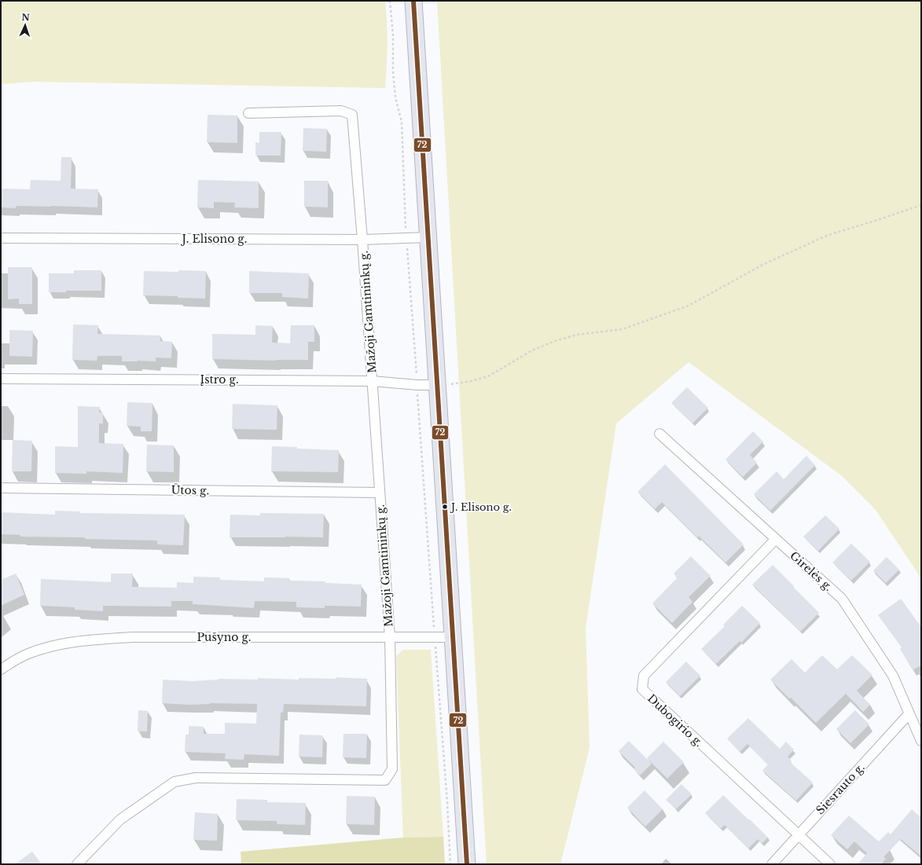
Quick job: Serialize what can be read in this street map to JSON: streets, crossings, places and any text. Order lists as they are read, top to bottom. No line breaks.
{"streets":{"street":["J. Elisono g.","Mažoji Gamtininkų g.","Įstro g.","Ūtos g.","Girelės g.","Pušyno g.","Dubogirio g.","Siesrauto g."]},"crossings":[["J. Elisono g.","Mažoji Gamtininkų g."],["Mažoji Gamtininkų g.","Įstro g."],["Mažoji Gamtininkų g.","Ūtos g."],["Mažoji Gamtininkų g.","Pušyno g."],["Girelės g.","Dubogirio g."],["Girelės g.","Siesrauto g."],["Dubogirio g.","Siesrauto g."]],"places":["J. Elisono g."],"lines":["transit line 72"],"north":"top"}
